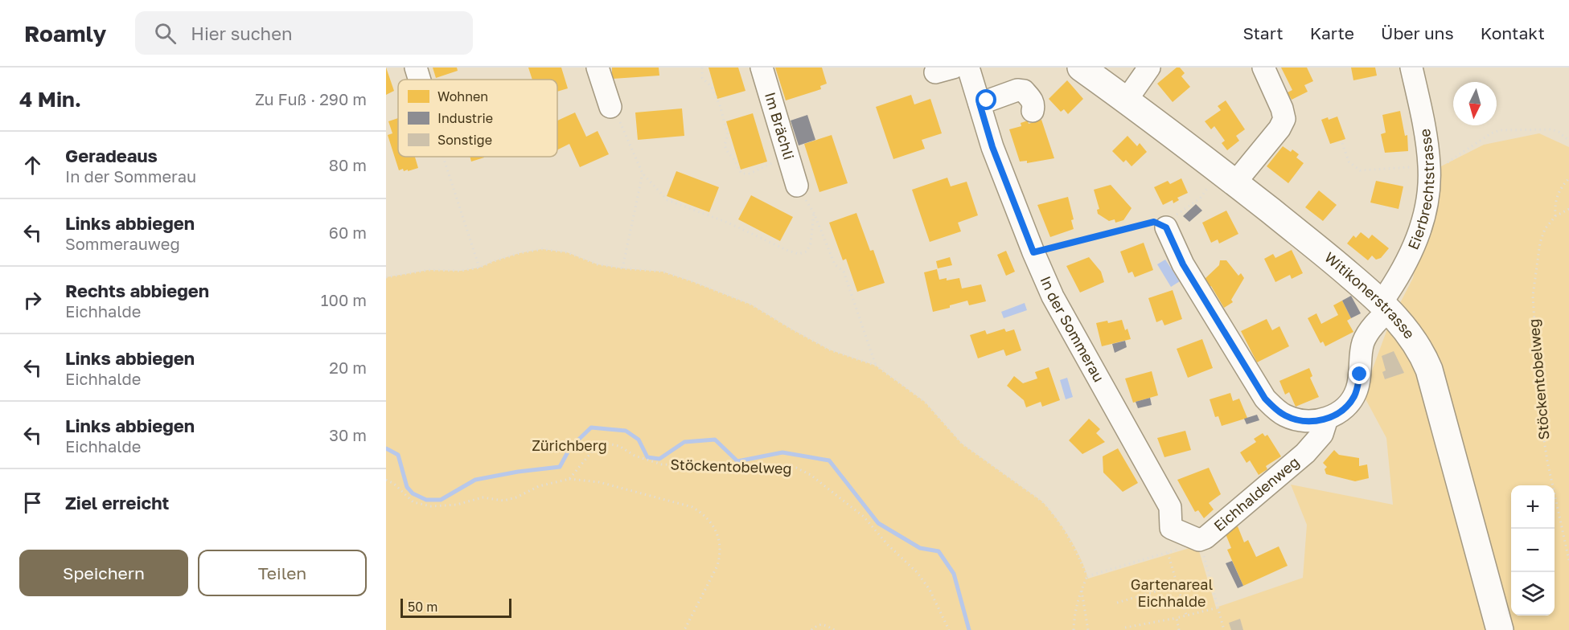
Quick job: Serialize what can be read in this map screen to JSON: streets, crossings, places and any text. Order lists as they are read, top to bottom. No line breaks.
{"streets":{"main road":["Witikonerstrasse"],"street":["Im Brächli","Eierbrechtstrasse","In der Sommerau","Eichhaldenweg"],"path":["Stöckentobelweg"]},"crossings":[["Eierbrechtstrasse","Witikonerstrasse"],["Eierbrechtstrasse","Eichhaldenweg"],["In der Sommerau","Eichhaldenweg"]],"parks":["Zürichberg","Gartenareal Eichhalde"],"legend":["Wohnen","Industrie","Sonstige"],"scale_bar":"50 m","north":"bottom","page":{"header":"Roamly","search":"Hier suchen","nav":["Start","Karte","Über uns","Kontakt"],"heading":["4 Min.","Zu Fuß · 290 m"],"list":[["Geradeaus","In der Sommerau","80 m"],["Links abbiegen","Sommerauweg","60 m"],["Rechts abbiegen","Eichhalde","100 m"],["Links abbiegen","Eichhalde","20 m"],["Links abbiegen","Eichhalde","30 m"],"Ziel erreicht"],"map_buttons":["+","−"],"buttons":["Speichern","Teilen"],"scale":"50 m"}}
